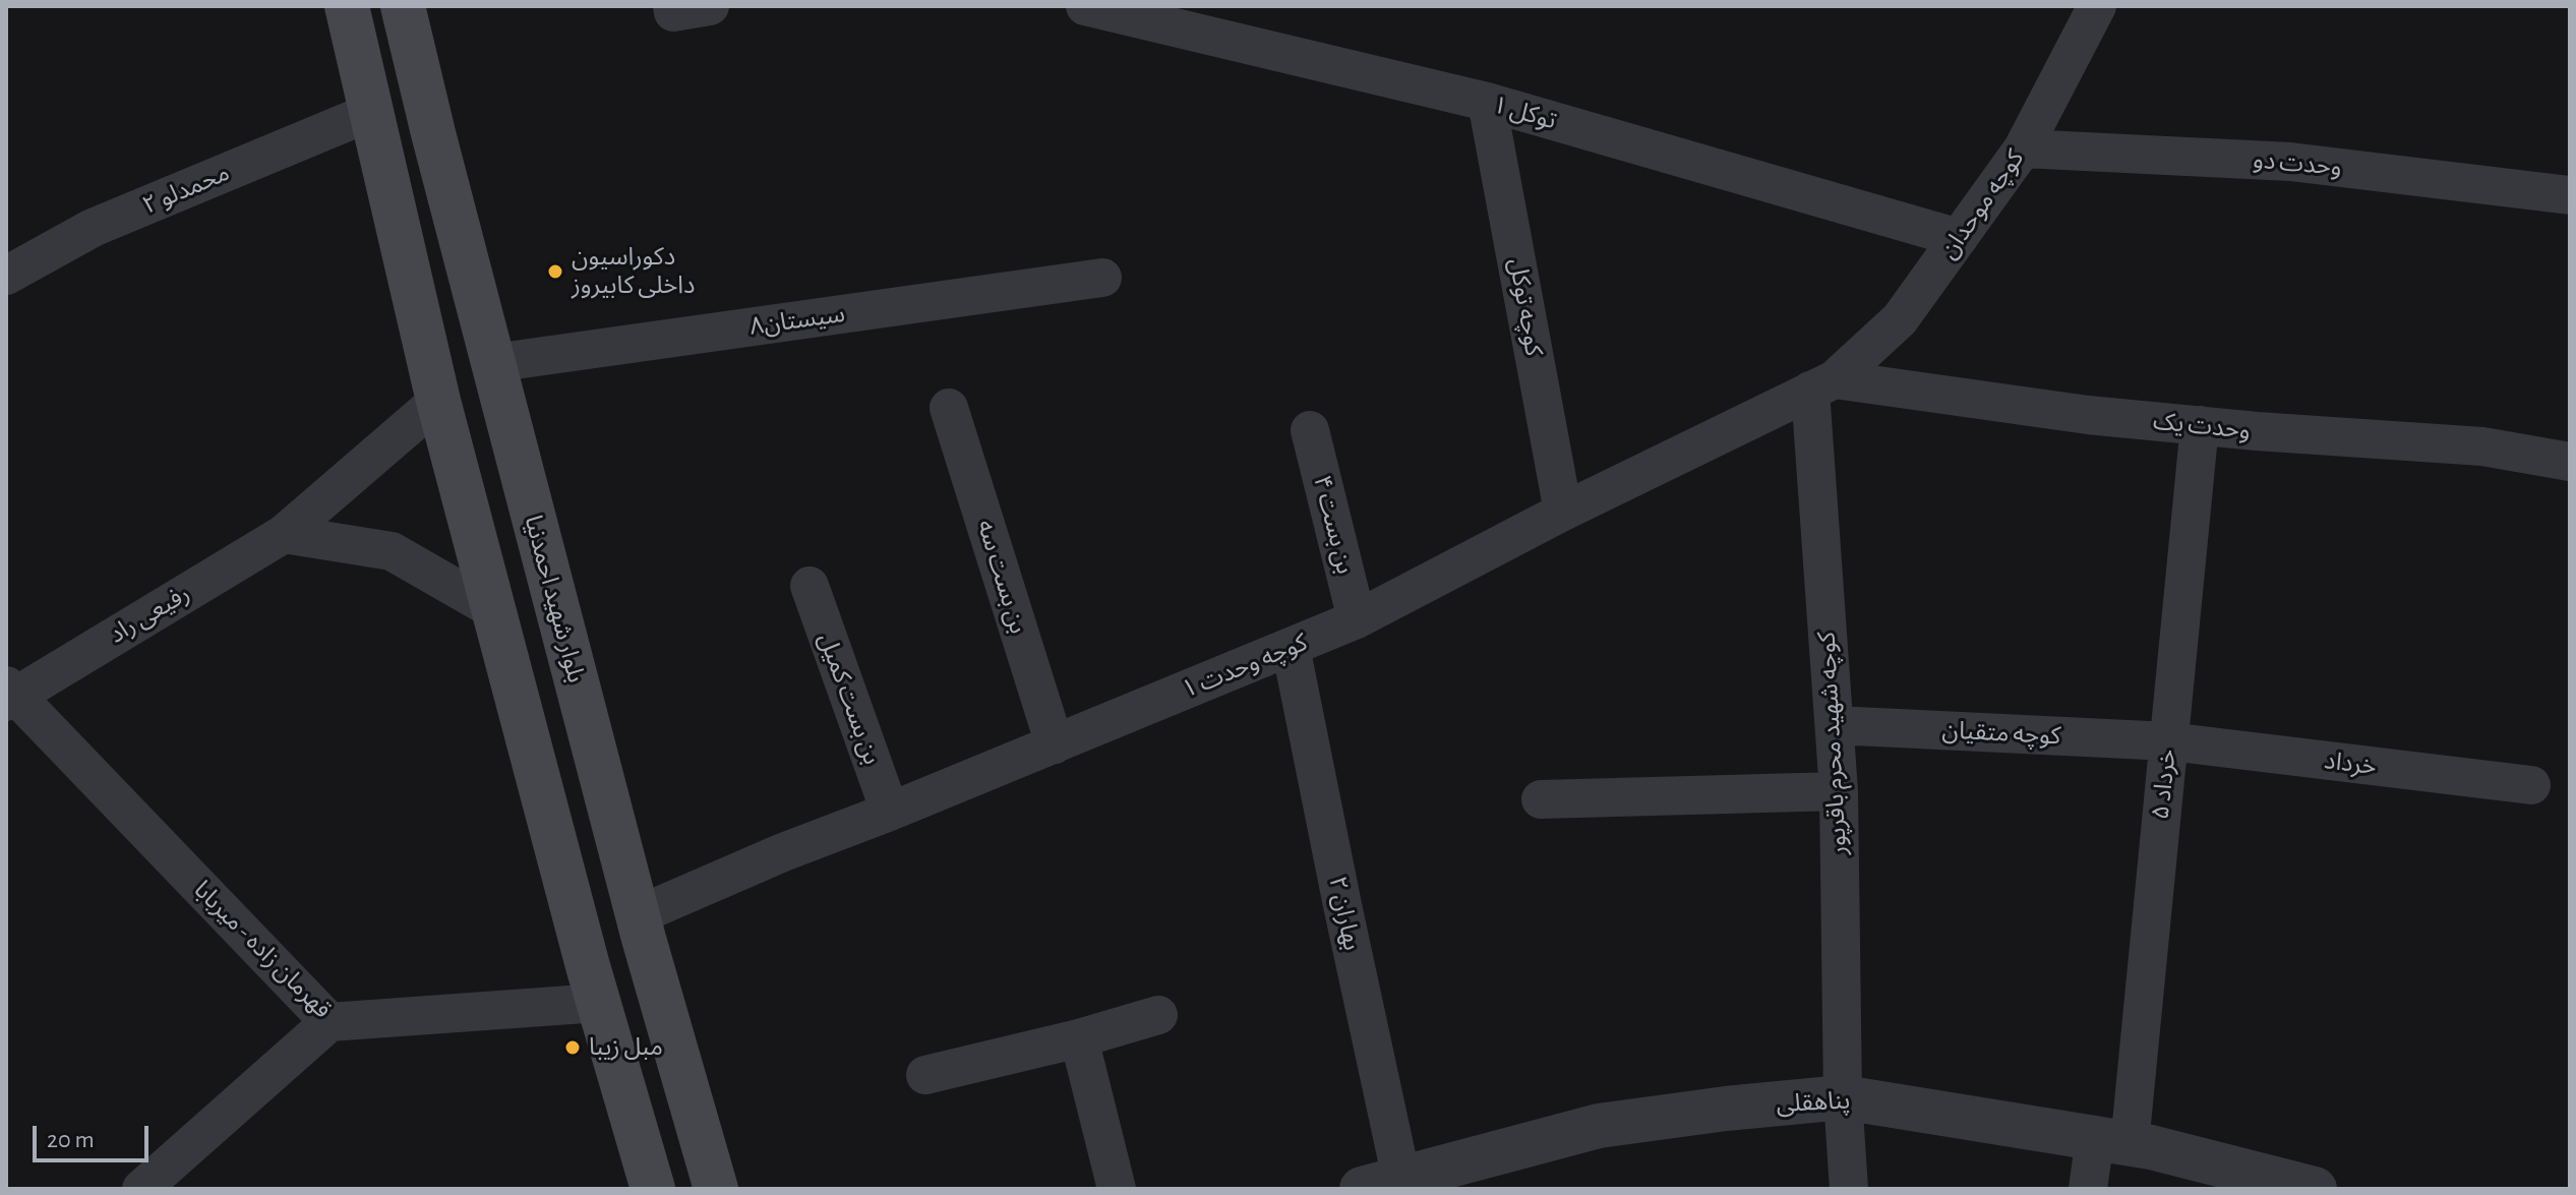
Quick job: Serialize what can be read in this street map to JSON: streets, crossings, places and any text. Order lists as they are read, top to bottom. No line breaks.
{"streets":{"main road":["بلوار شهید احمدنیا"],"street":["توکل ۱","وحدت دو","محمدلو ۲","کوچه موحدان","کوچه توکل","سیستان۸","وحدت یک","بن بست ۴","بن بست سه","رفیعی راد","کوچه وحدت ۱","بن بست کمیل","کوچه متقیان","کوچه شهید محرم باقرپور","خرداد","خرداد ۵","بهاران ۲","قهرمان زاده - میربابا","پناهقلی"]},"crossings":[["توکل ۱","کوچه موحدان"],["توکل ۱","کوچه توکل"],["وحدت دو","کوچه موحدان"],["کوچه موحدان","وحدت یک"],["کوچه موحدان","کوچه وحدت ۱"],["کوچه موحدان","کوچه شهید محرم باقرپور"],["کوچه توکل","کوچه وحدت ۱"],["سیستان۸","بلوار شهید احمدنیا"],["وحدت یک","کوچه وحدت ۱"],["وحدت یک","کوچه شهید محرم باقرپور"],["وحدت یک","خرداد ۵"],["بن بست ۴","کوچه وحدت ۱"],["بن بست سه","کوچه وحدت ۱"],["بلوار شهید احمدنیا","کوچه وحدت ۱"],["رفیعی راد","قهرمان زاده - میربابا"],["کوچه وحدت ۱","بن بست کمیل"],["کوچه وحدت ۱","کوچه شهید محرم باقرپور"],["کوچه وحدت ۱","بهاران ۲"],["کوچه متقیان","کوچه شهید محرم باقرپور"],["کوچه متقیان","خرداد"],["کوچه متقیان","خرداد ۵"],["کوچه شهید محرم باقرپور","پناهقلی"],["خرداد","خرداد ۵"],["خرداد ۵","پناهقلی"],["بهاران ۲","پناهقلی"]],"places":["دکوراسیون داخلی کابیروز","مبل زیبا"],"scale_bar":"20 m"}
